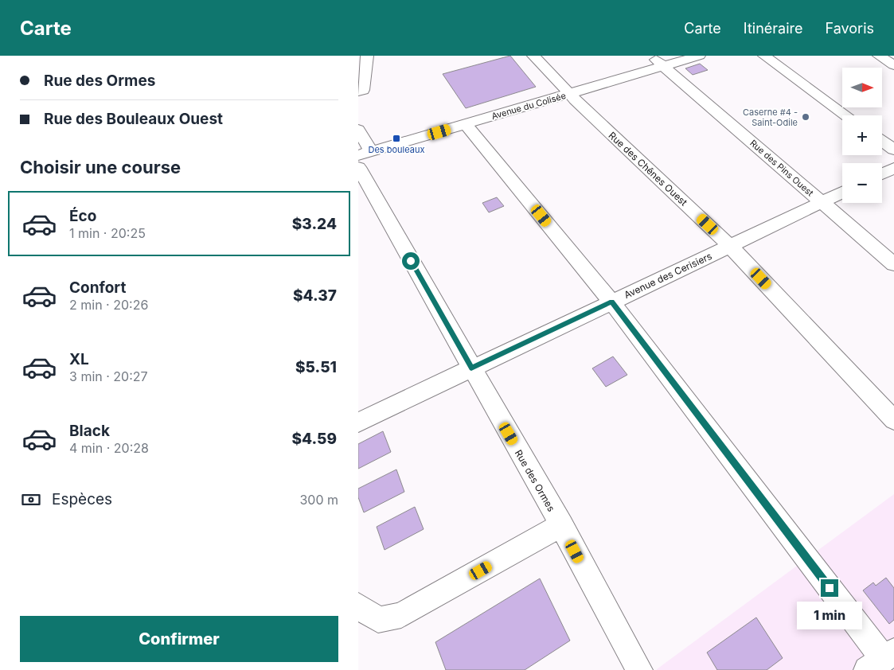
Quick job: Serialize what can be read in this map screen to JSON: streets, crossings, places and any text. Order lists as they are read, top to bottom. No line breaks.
{"streets":{"street":["Avenue du Colisée","Rue des Pins Ouest","Rue des Chênes Ouest","Avenue des Cerisiers","Rue des Ormes"]},"crossings":[["Avenue du Colisée","Rue des Pins Ouest"],["Avenue du Colisée","Rue des Chênes Ouest"],["Avenue du Colisée","Rue des Ormes"],["Rue des Pins Ouest","Avenue des Cerisiers"],["Rue des Chênes Ouest","Avenue des Cerisiers"],["Avenue des Cerisiers","Rue des Ormes"]],"places":{"other":["Caserne #4 - Saint-Odile"],"transit":["Des bouleaux"]},"north":"right","page":{"header":"Carte","nav":["Carte","Itinéraire","Favoris"],"banner":["Rue des Ormes","Rue des Bouleaux Ouest"],"map_buttons":["+","−"],"heading":"Choisir une course","list":[{"name":"Éco","note":"1 min · 20:25","value":"$3.24"},{"name":"Confort","note":"2 min · 20:26","value":"$4.37"},{"name":"XL","note":"3 min · 20:27","value":"$5.51"},{"name":"Black","note":"4 min · 20:28","value":"$4.59"}],"pay":["Espèces","300 m"],"bubble":"1 min","buttons":"Confirmer"}}
